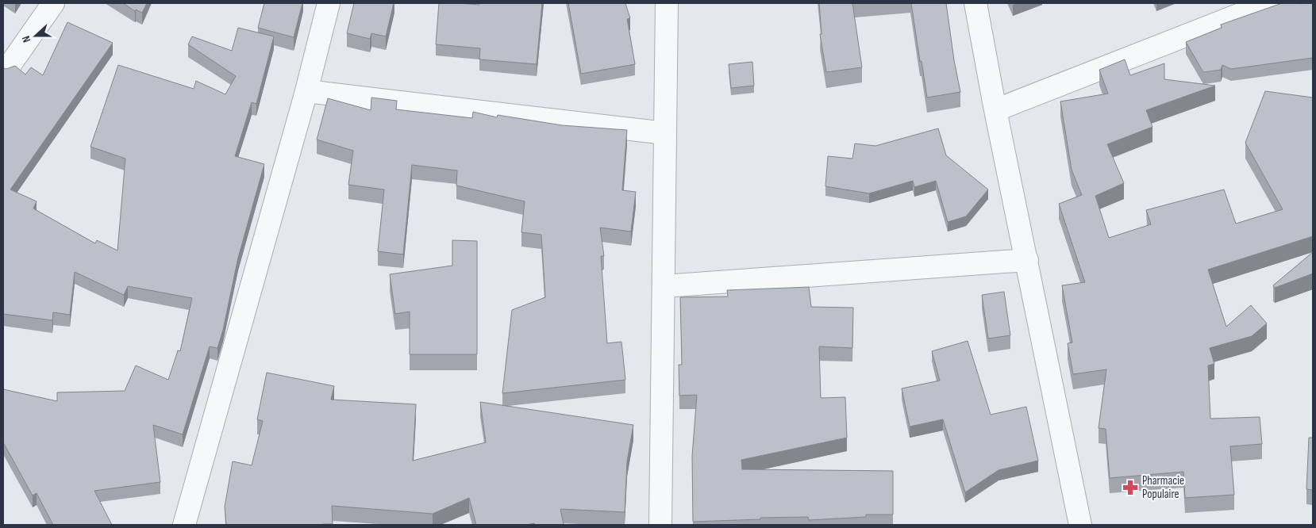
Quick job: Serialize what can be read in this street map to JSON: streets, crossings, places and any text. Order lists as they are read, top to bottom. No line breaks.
{"places":{"pharmacy":["Pharmacie Populaire"]},"north":"left"}
